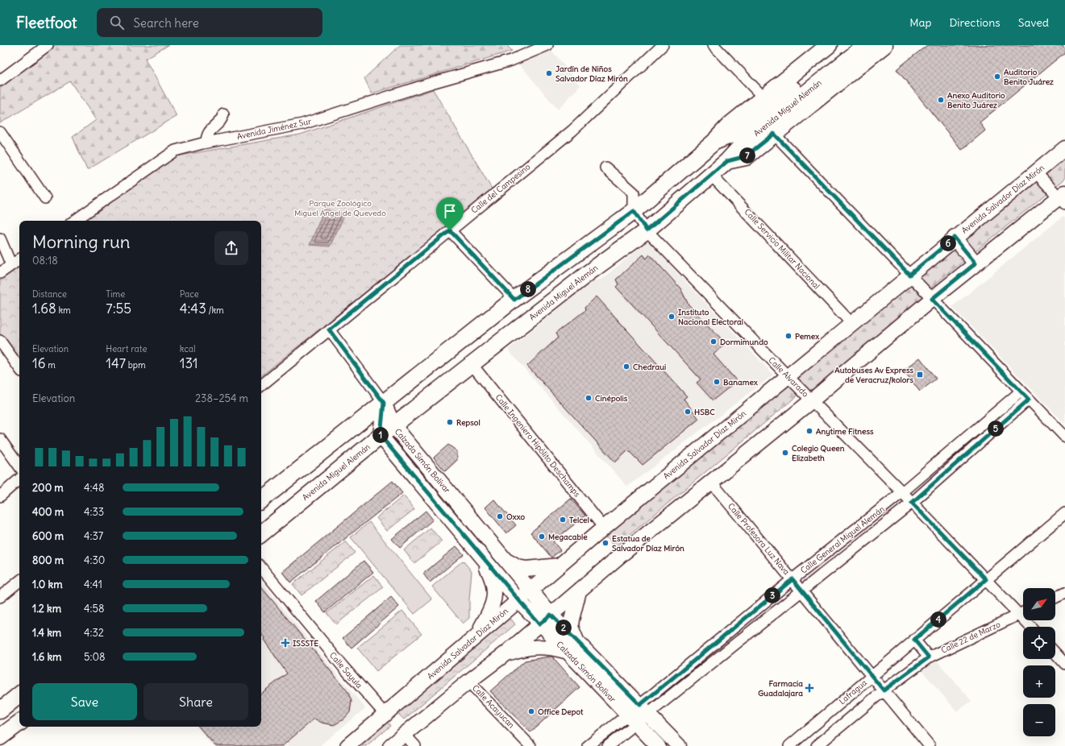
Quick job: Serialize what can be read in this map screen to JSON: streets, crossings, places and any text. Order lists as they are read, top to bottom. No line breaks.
{"streets":{"main road":["Avenida Miguel Alemán","Avenida Salvador Díaz Mirón","Calzada Simón Bolívar"],"street":["Avenida Jiménez Sur","Calle del Campesino","Calle Servicio Militar Nacional","Calle Alvarado","Calle Ingeniero Hipólito Deschamps","Calle Profesora Luz Nava","Calle General Miguel Alemán","Calle 22 de Marzo","Calle Sayula","Lafragua","Calle Acayucan"]},"crossings":[["Avenida Miguel Alemán","Calle Servicio Militar Nacional"],["Avenida Miguel Alemán","Calle Alvarado"],["Avenida Miguel Alemán","Calle Ingeniero Hipólito Deschamps"],["Avenida Miguel Alemán","Calzada Simón Bolívar"],["Avenida Salvador Díaz Mirón","Calle Servicio Militar Nacional"],["Avenida Salvador Díaz Mirón","Calle Alvarado"],["Avenida Salvador Díaz Mirón","Calle Ingeniero Hipólito Deschamps"],["Avenida Salvador Díaz Mirón","Calzada Simón Bolívar"],["Avenida Salvador Díaz Mirón","Calle Sayula"],["Calle Alvarado","Calle General Miguel Alemán"],["Calle Alvarado","Lafragua"],["Calzada Simón Bolívar","Calle General Miguel Alemán"],["Calle Profesora Luz Nava","Calle General Miguel Alemán"],["Calle Profesora Luz Nava","Calle 22 de Marzo"],["Calle Profesora Luz Nava","Lafragua"]],"parks":["Parque Zoológico Miguel Ángel de Quevedo"],"places":{"other":["Jardín de Niños Salvador Díaz Mirón","Auditorio Benito Juárez","Anexo Auditorio Benito Juárez","Instituto Nacional Electoral","Pemex","Dormimundo","Chedraui","Banamex","Cinépolis","HSBC","Repsol","Anytime Fitness","Colegio Queen Elizabeth","Oxxo","Telcel","Megacable","Estatua de Salvador Díaz Mirón","Office Depot"],"transit":["Autobuses Av Express de Veracruz/kolors"],"health":["ISSSTE","Farmacia Guadalajara"]},"north":"top right","page":{"header":"Fleetfoot","search":"Search here","nav":["Map","Directions","Saved"],"pins":["7","6","8","5","1","3","4","2"],"heading":["Morning run","08:18"],"stats":[["Distance","1.68 km"],["Time","7:55"],["Pace","4:43 /km"],["Elevation","16 m"],["Heart rate","147 bpm"],["kcal","131"]],"chart":["Elevation","238–254 m"],"list":[{"name":"200 m","note":"4:48"},{"name":"400 m","note":"4:33"},{"name":"600 m","note":"4:37"},{"name":"800 m","note":"4:30"},{"name":"1.0 km","note":"4:41"},{"name":"1.2 km","note":"4:58"},{"name":"1.4 km","note":"4:32"},{"name":"1.6 km","note":"5:08"}],"map_buttons":["+","−"],"buttons":["Save","Share"]}}
